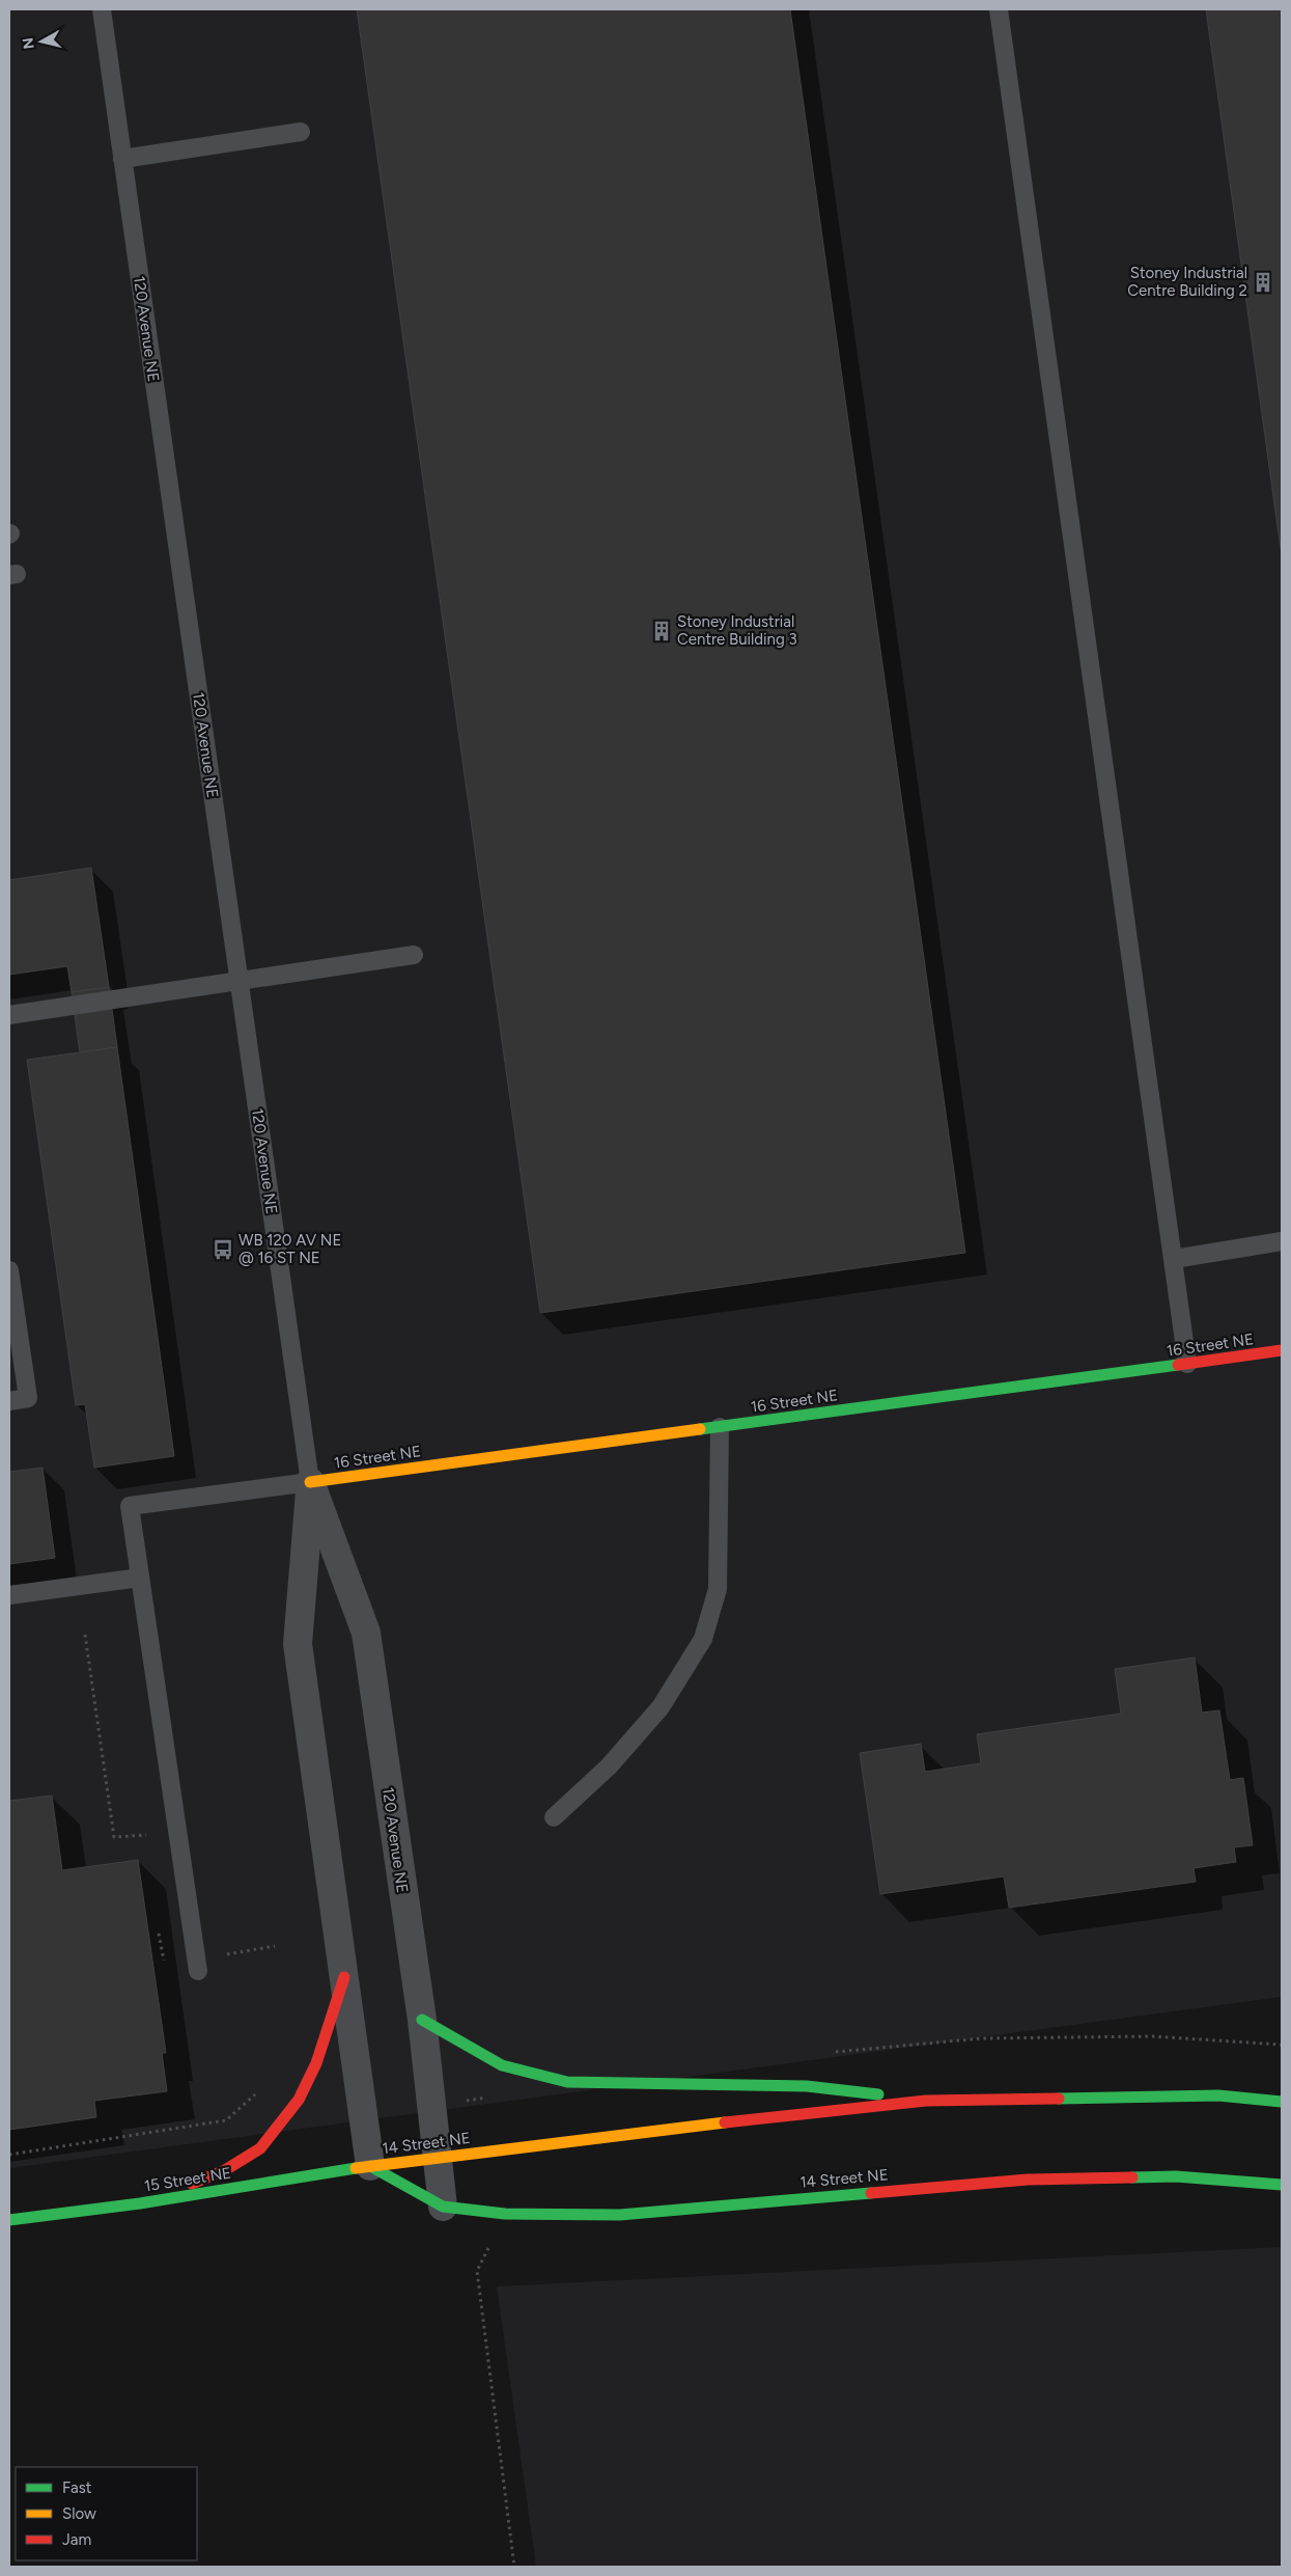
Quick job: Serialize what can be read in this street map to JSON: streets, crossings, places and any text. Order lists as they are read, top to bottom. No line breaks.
{"streets":{"street":["120 Avenue NE","16 Street NE","14 Street NE","15 Street NE"]},"crossings":[["120 Avenue NE","16 Street NE"],["120 Avenue NE","14 Street NE"],["120 Avenue NE","15 Street NE"],["14 Street NE","15 Street NE"]],"places":{"building":["Stoney Industrial Centre Building 2","Stoney Industrial Centre Building 3"],"bus stop":["WB 120 AV NE @ 16 ST NE"]},"legend":["Fast","Slow","Jam"],"north":"left"}
